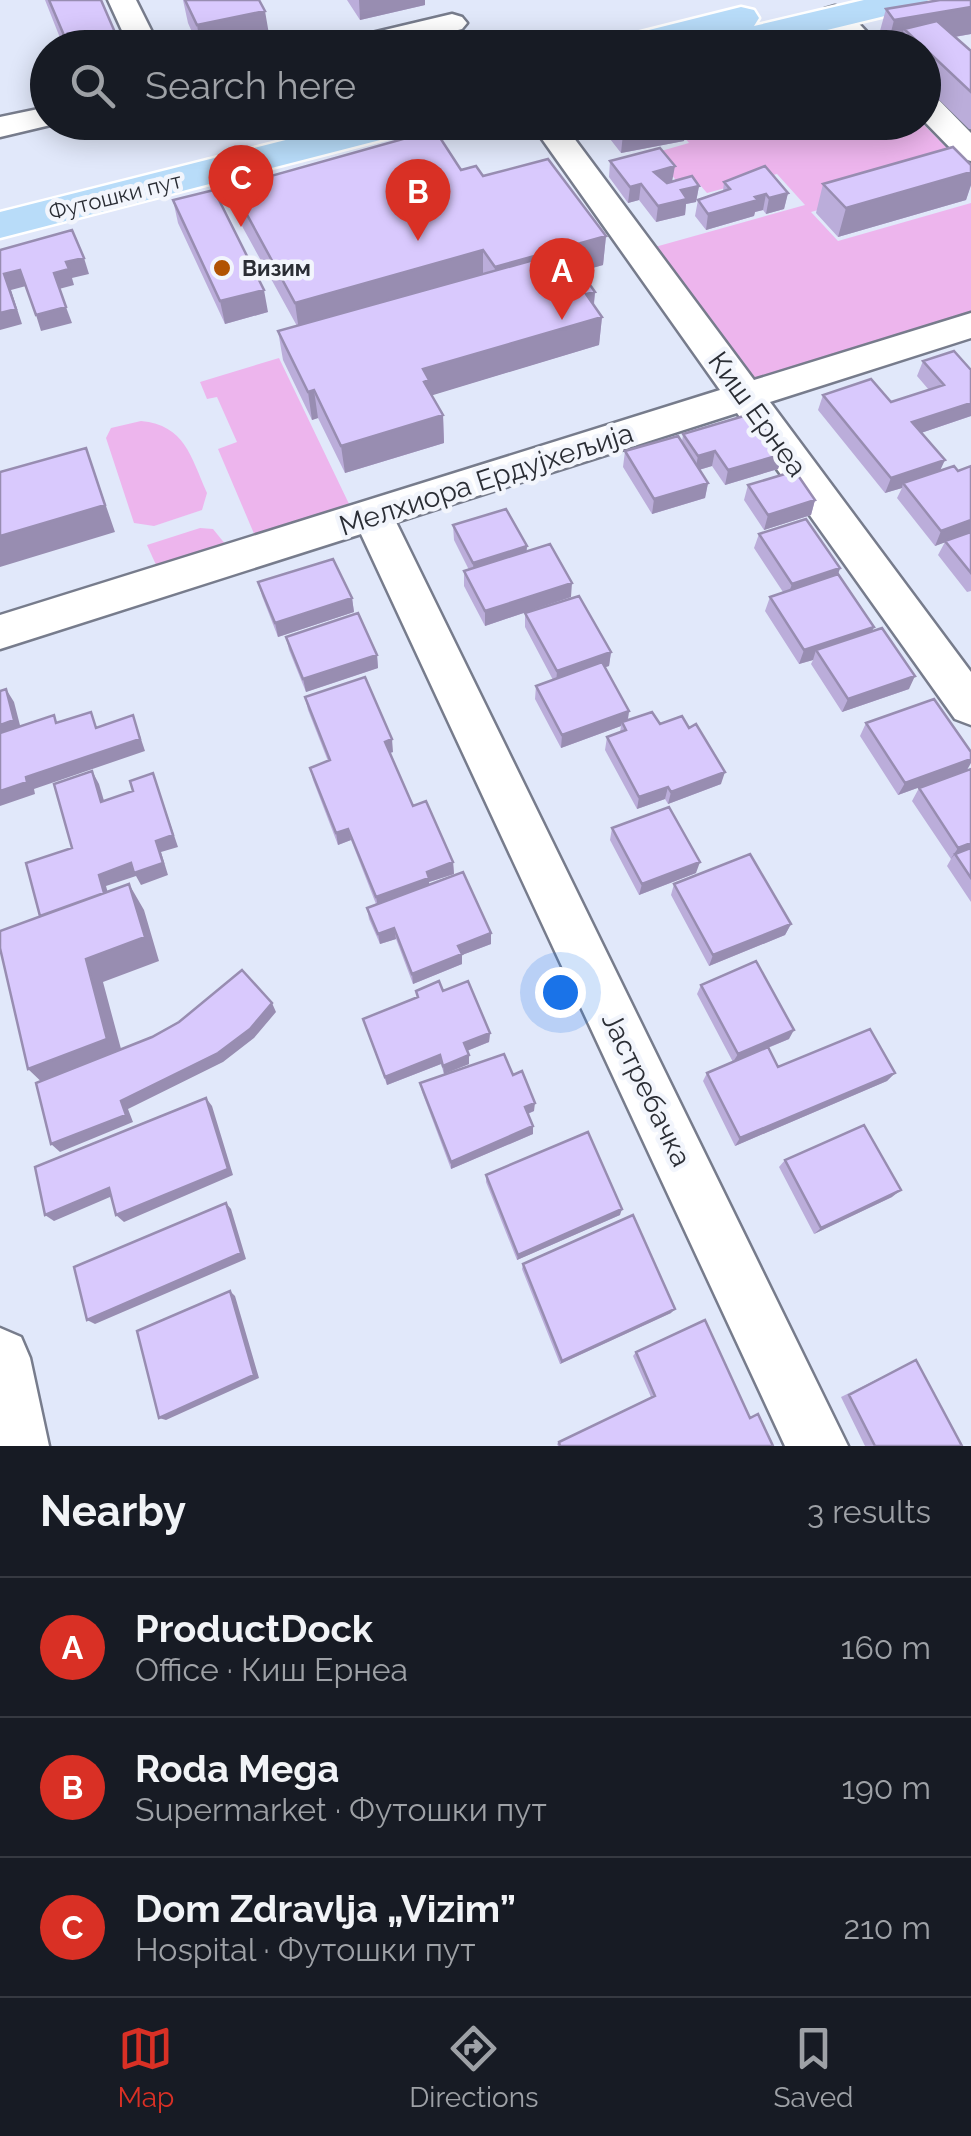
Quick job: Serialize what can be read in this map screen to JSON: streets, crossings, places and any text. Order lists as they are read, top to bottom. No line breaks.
{"streets":{"main road":["Футошки пут"],"street":["Киш Ернеа","Мелхиора Ердујхељија","Јастребачка"]},"crossings":[["Киш Ернеа","Мелхиора Ердујхељија"],["Мелхиора Ердујхељија","Јастребачка"]],"places":["Визим"],"page":{"search":"Search here","pins":["C","B","A"],"heading":["Nearby","3 results"],"list":[{"mark":"A","name":"ProductDock","note":"Office · Киш Ернеа","value":"160 m"},{"mark":"B","name":"Roda Mega","note":"Supermarket · Футошки пут","value":"190 m"},{"mark":"C","name":"Dom Zdravlja „Vizim”","note":"Hospital · Футошки пут","value":"210 m"}],"nav":["Map","Directions","Saved"]}}
